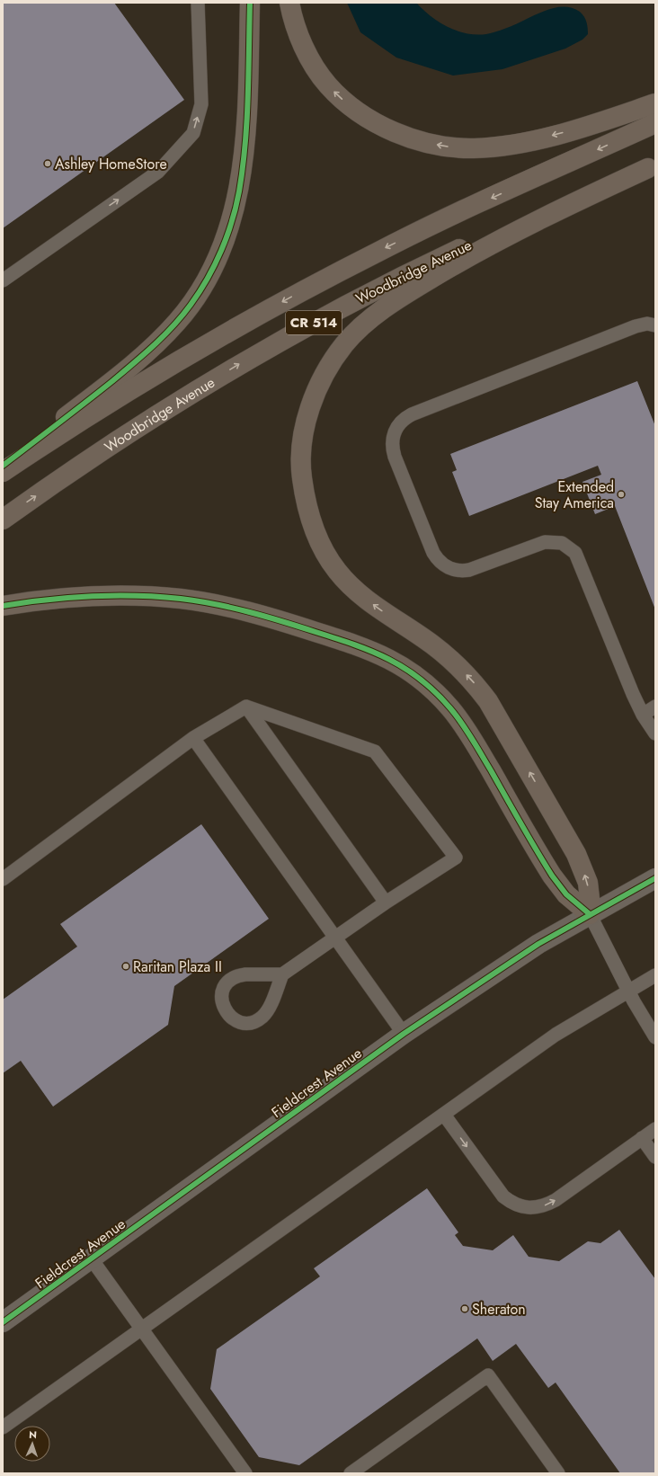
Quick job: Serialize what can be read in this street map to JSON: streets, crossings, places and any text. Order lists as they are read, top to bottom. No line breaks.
{"streets":{"main road":["Woodbridge Avenue","CR 514"],"street":["Fieldcrest Avenue"]},"places":["Ashley HomeStore","Extended Stay America","Raritan Plaza II","Sheraton"],"north":"top"}
